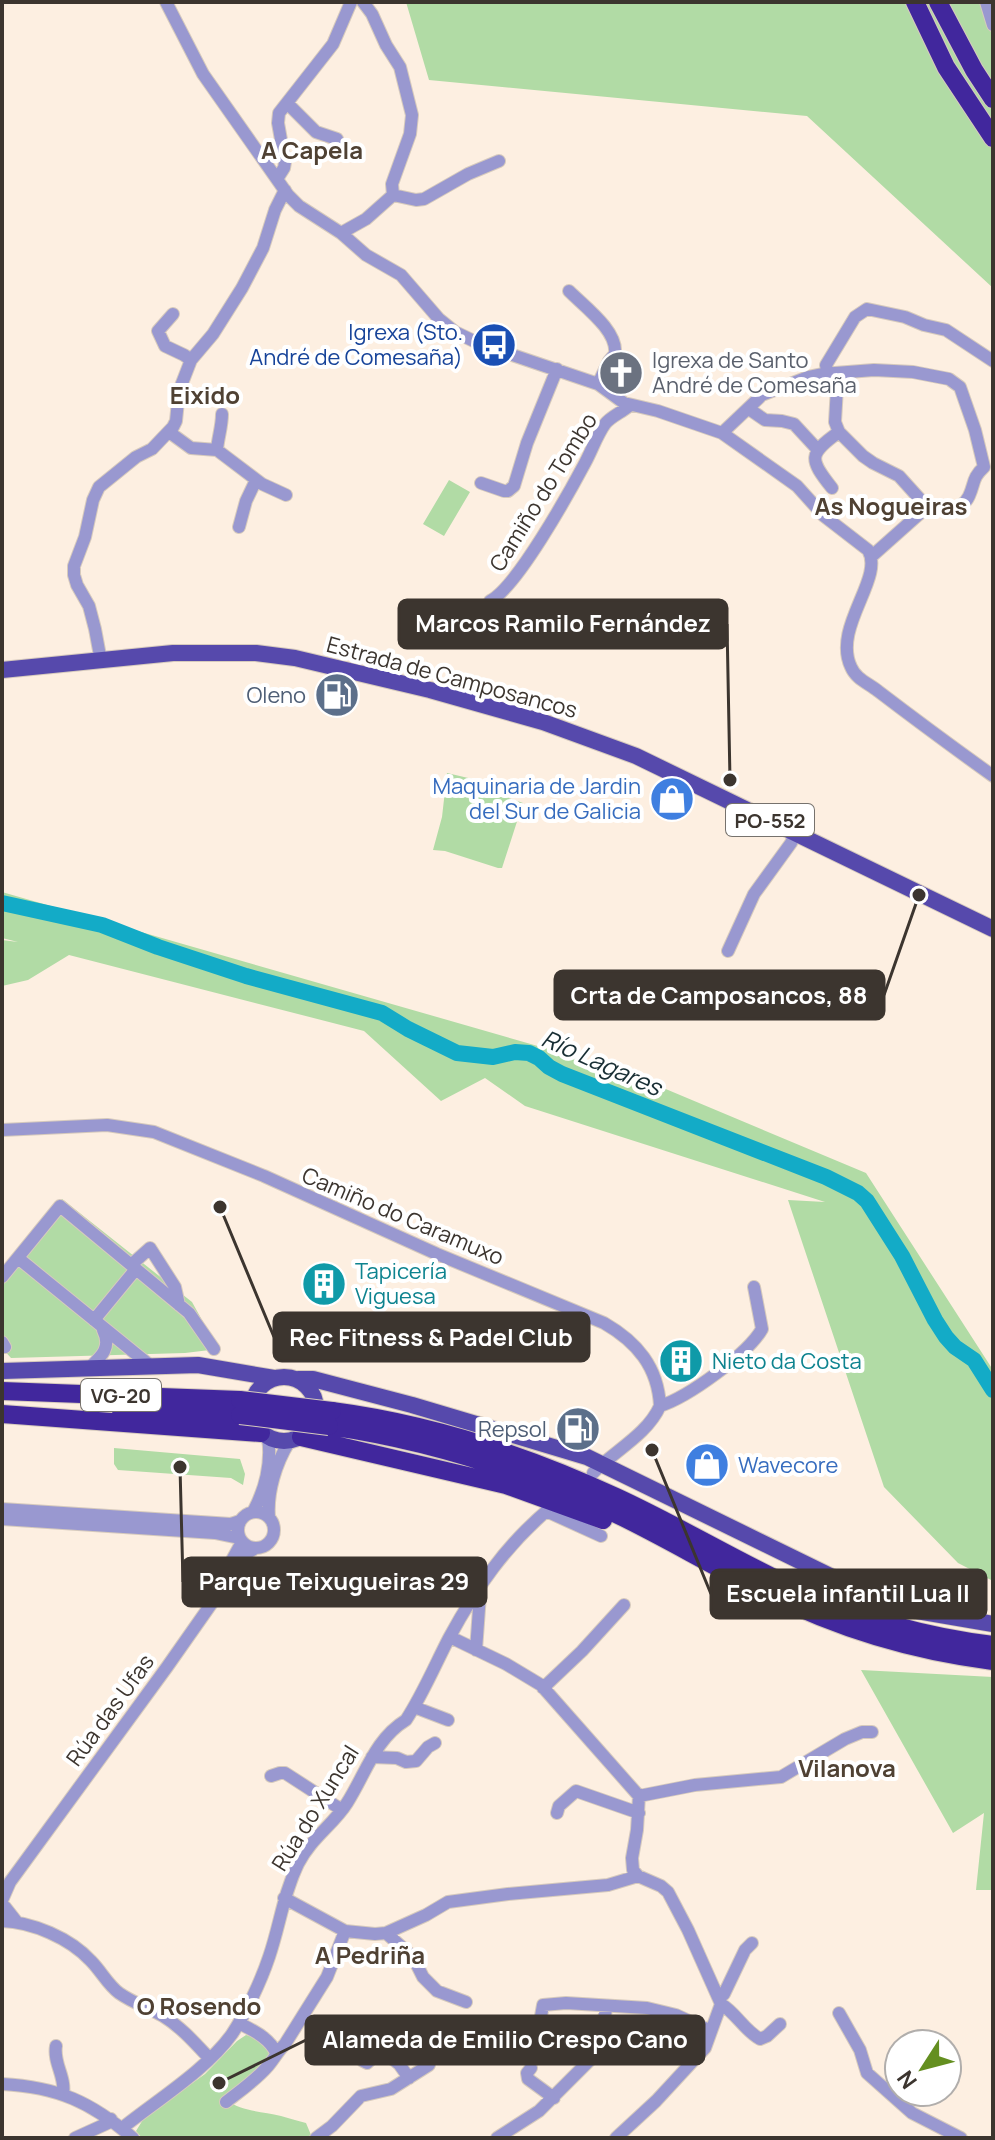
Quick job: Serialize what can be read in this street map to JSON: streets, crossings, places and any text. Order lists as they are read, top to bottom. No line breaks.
{"streets":{"highway":["VG-20"],"main road":["Estrada de Camposancos","PO-552"],"street":["Camiño do Tombo","Camiño do Caramuxo","Rúa das Ufas","Rúa do Xuncal"]},"crossings":[["VG-20","Rúa das Ufas"]],"districts":["A Capela","Eixido","As Nogueiras","Vilanova","A Pedriña","O Rosendo"],"water":["Río Lagares"],"places":{"bus stop":["Igrexa (Sto. André de Comesaña)"],"church":["Igrexa de Santo André de Comesaña"],"fuel station":["Oleno","Repsol"],"other":["Marcos Ramilo Fernández","Crta de Camposancos, 88","Rec Fitness & Padel Club","Escuela infantil Lua II","Parque Teixugueiras 29","Alameda de Emilio Crespo Cano"],"shop":["Maquinaria de Jardin del Sur de Galicia","Wavecore"],"building":["Tapicería Viguesa","Nieto da Costa"]},"north":"bottom left"}
